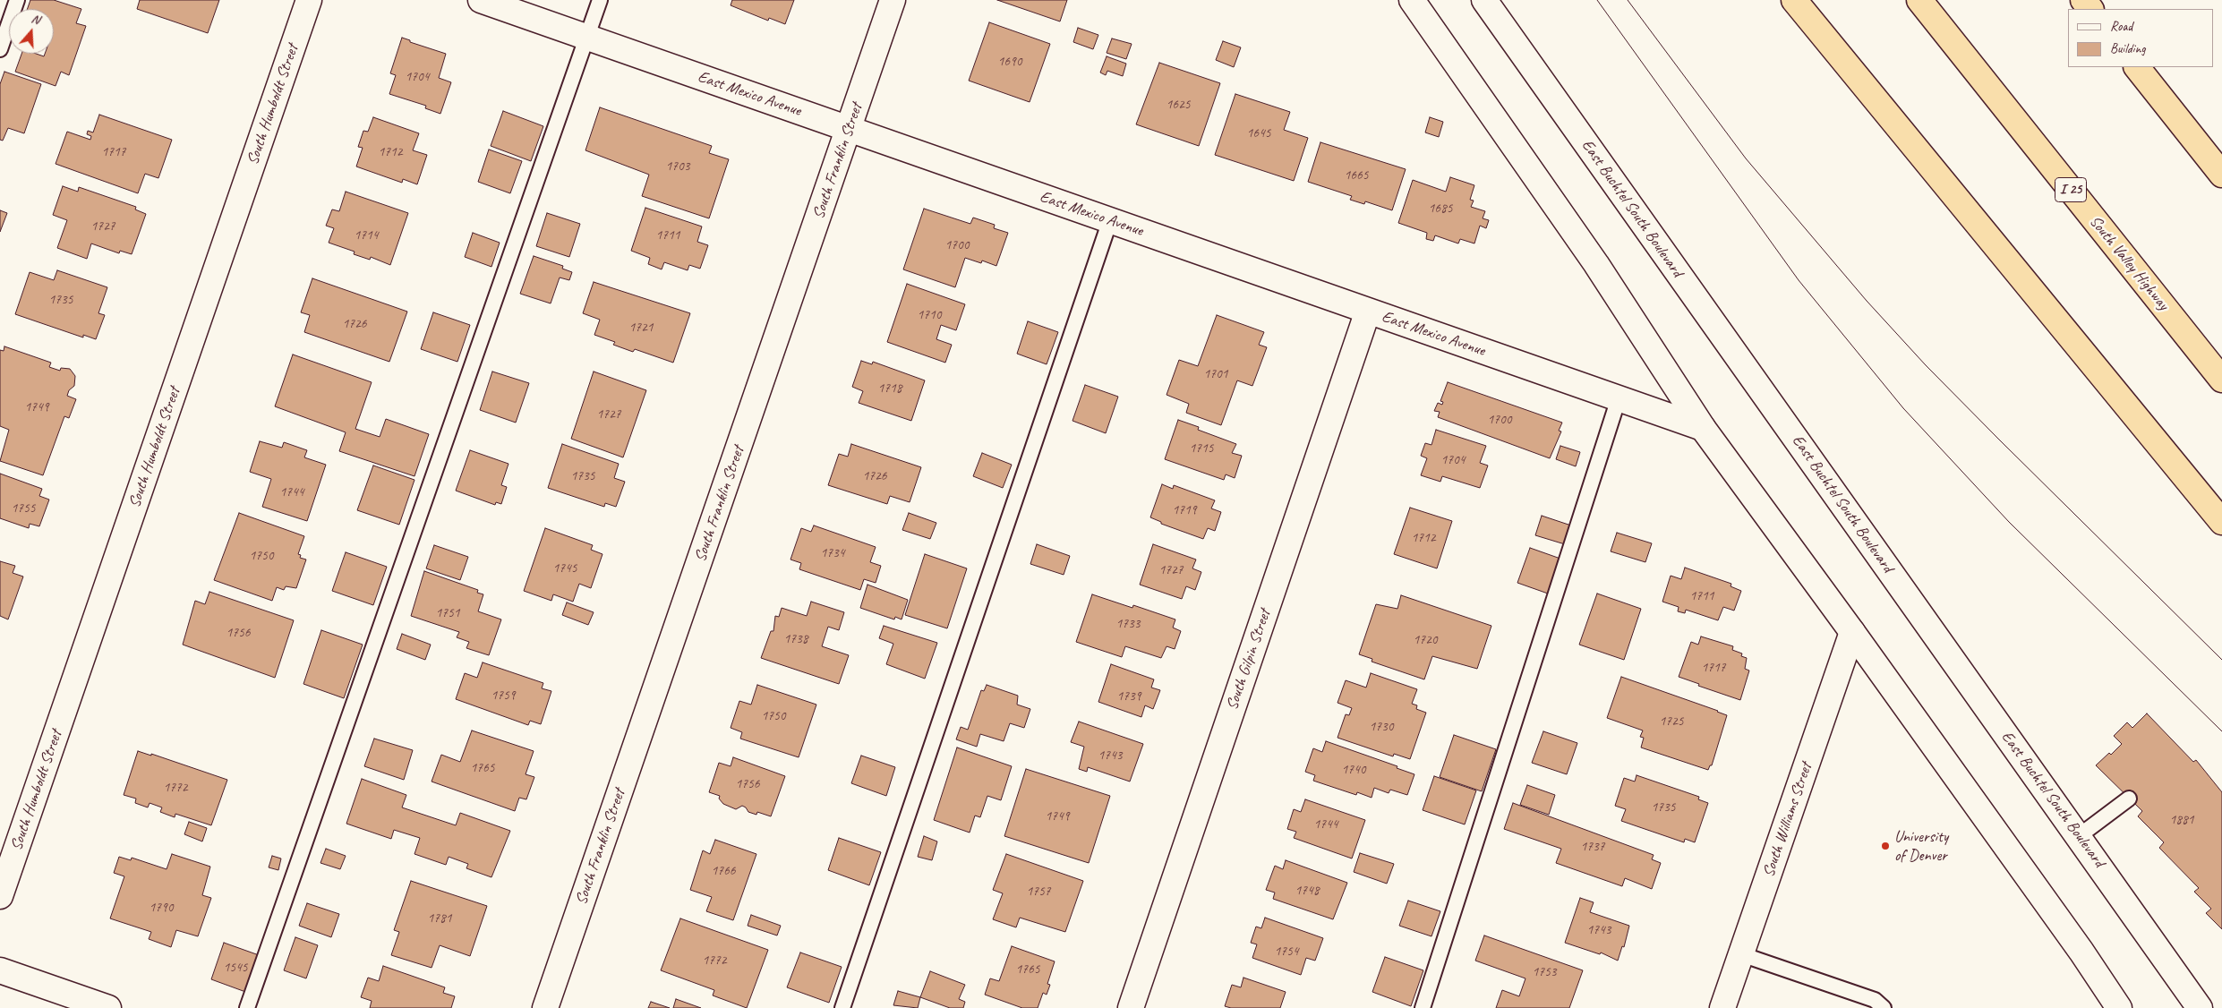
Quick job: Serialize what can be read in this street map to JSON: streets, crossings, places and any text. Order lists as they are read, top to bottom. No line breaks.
{"streets":{"highway":["I 25","South Valley Highway"],"street":["East Mexico Avenue","South Humboldt Street","South Franklin Street","East Buchtel South Boulevard","South Gilpin Street","South Williams Street"]},"crossings":[["East Mexico Avenue","South Franklin Street"],["East Mexico Avenue","South Gilpin Street"]],"places":["University of Denver"],"house_numbers":["1690","1704","1625","1645","1717","1712","1703","1665","1685","1727","1714","1711","1700","1735","1710","1726","1721","1701","1718","1749","1727","1700","1715","1704","1735","1726","1744","1755","1719","1712","1734","1750","1745","1727","1711","1751","1733","1756","1738","1720","1717","1759","1739","1750","1725","1730","1743","1765","1740","1756","1772","1735","1749","1881","1744","1737","1766","1748","1757","1790","1781","1743","1754","1772","1545","1765","1753"],"legend":["Road","Building"],"north":"top"}
